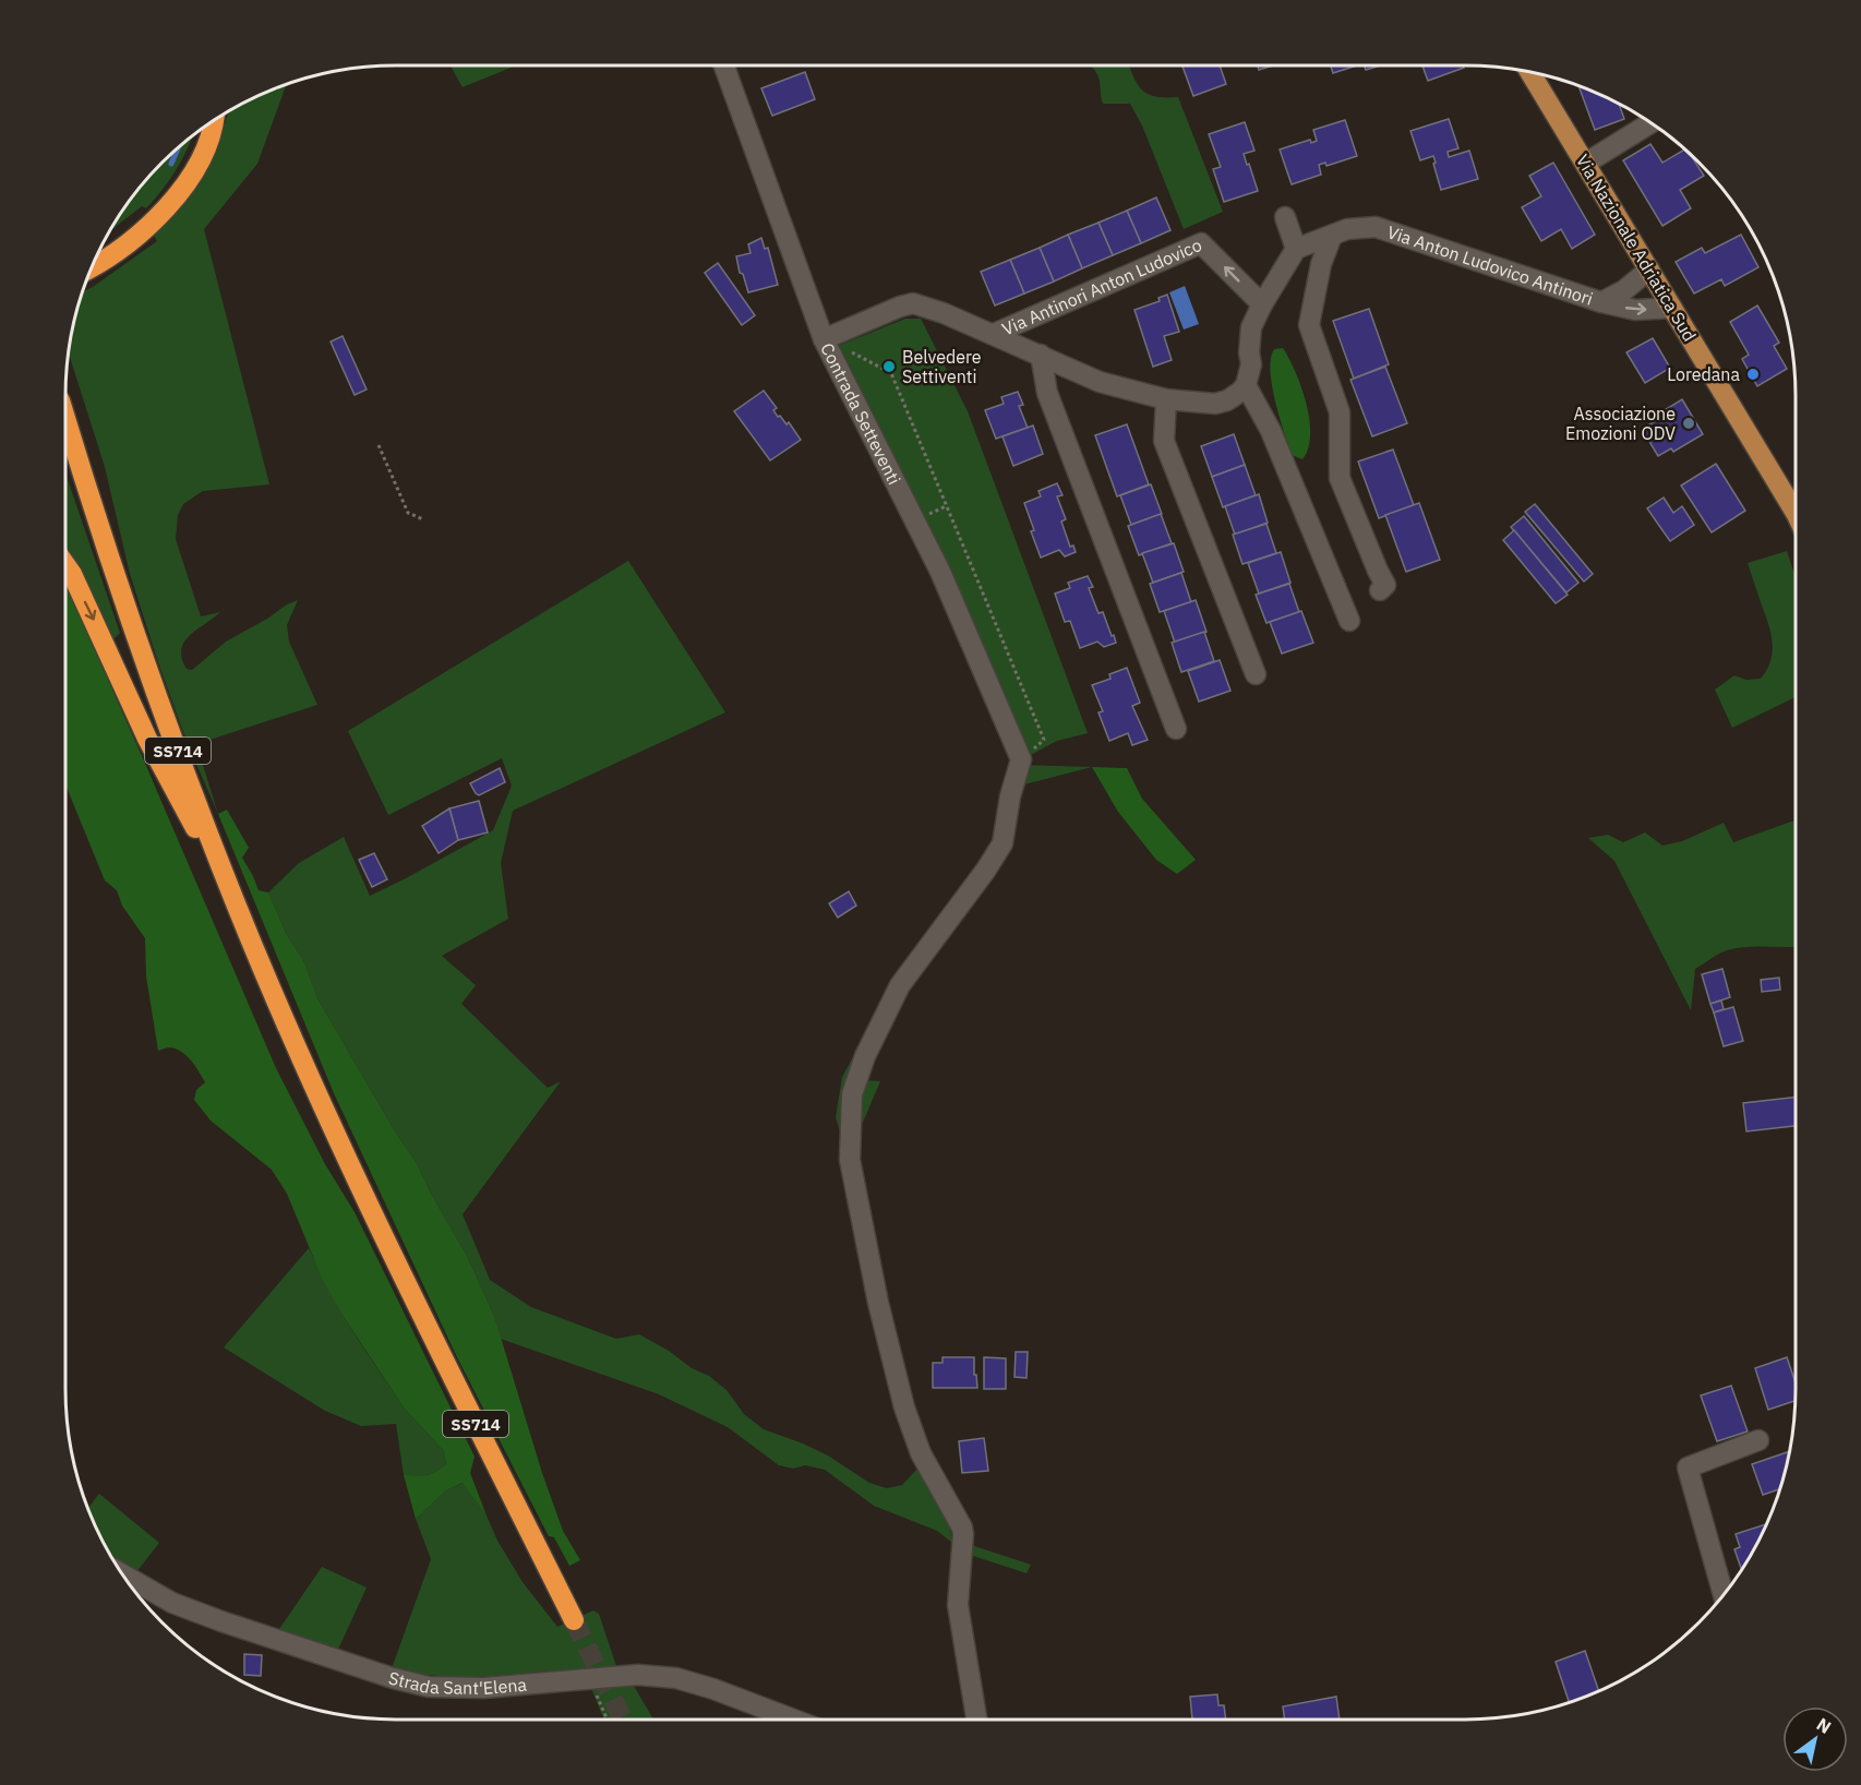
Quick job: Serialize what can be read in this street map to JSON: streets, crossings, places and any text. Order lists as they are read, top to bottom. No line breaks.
{"streets":{"highway":["SS714"],"main road":["Via Nazionale Adriatica Sud"],"street":["Via Anton Ludovico Antinori","Via Antinori Anton Ludovico","Contrada Setteventi","Strada Sant'Elena"]},"crossings":[["Via Nazionale Adriatica Sud","Via Anton Ludovico Antinori"]],"one_way":["Via Antinori Anton Ludovico"],"places":["Belvedere Settiventi","Loredana","Associazione Emozioni ODV"],"north":"top right"}
